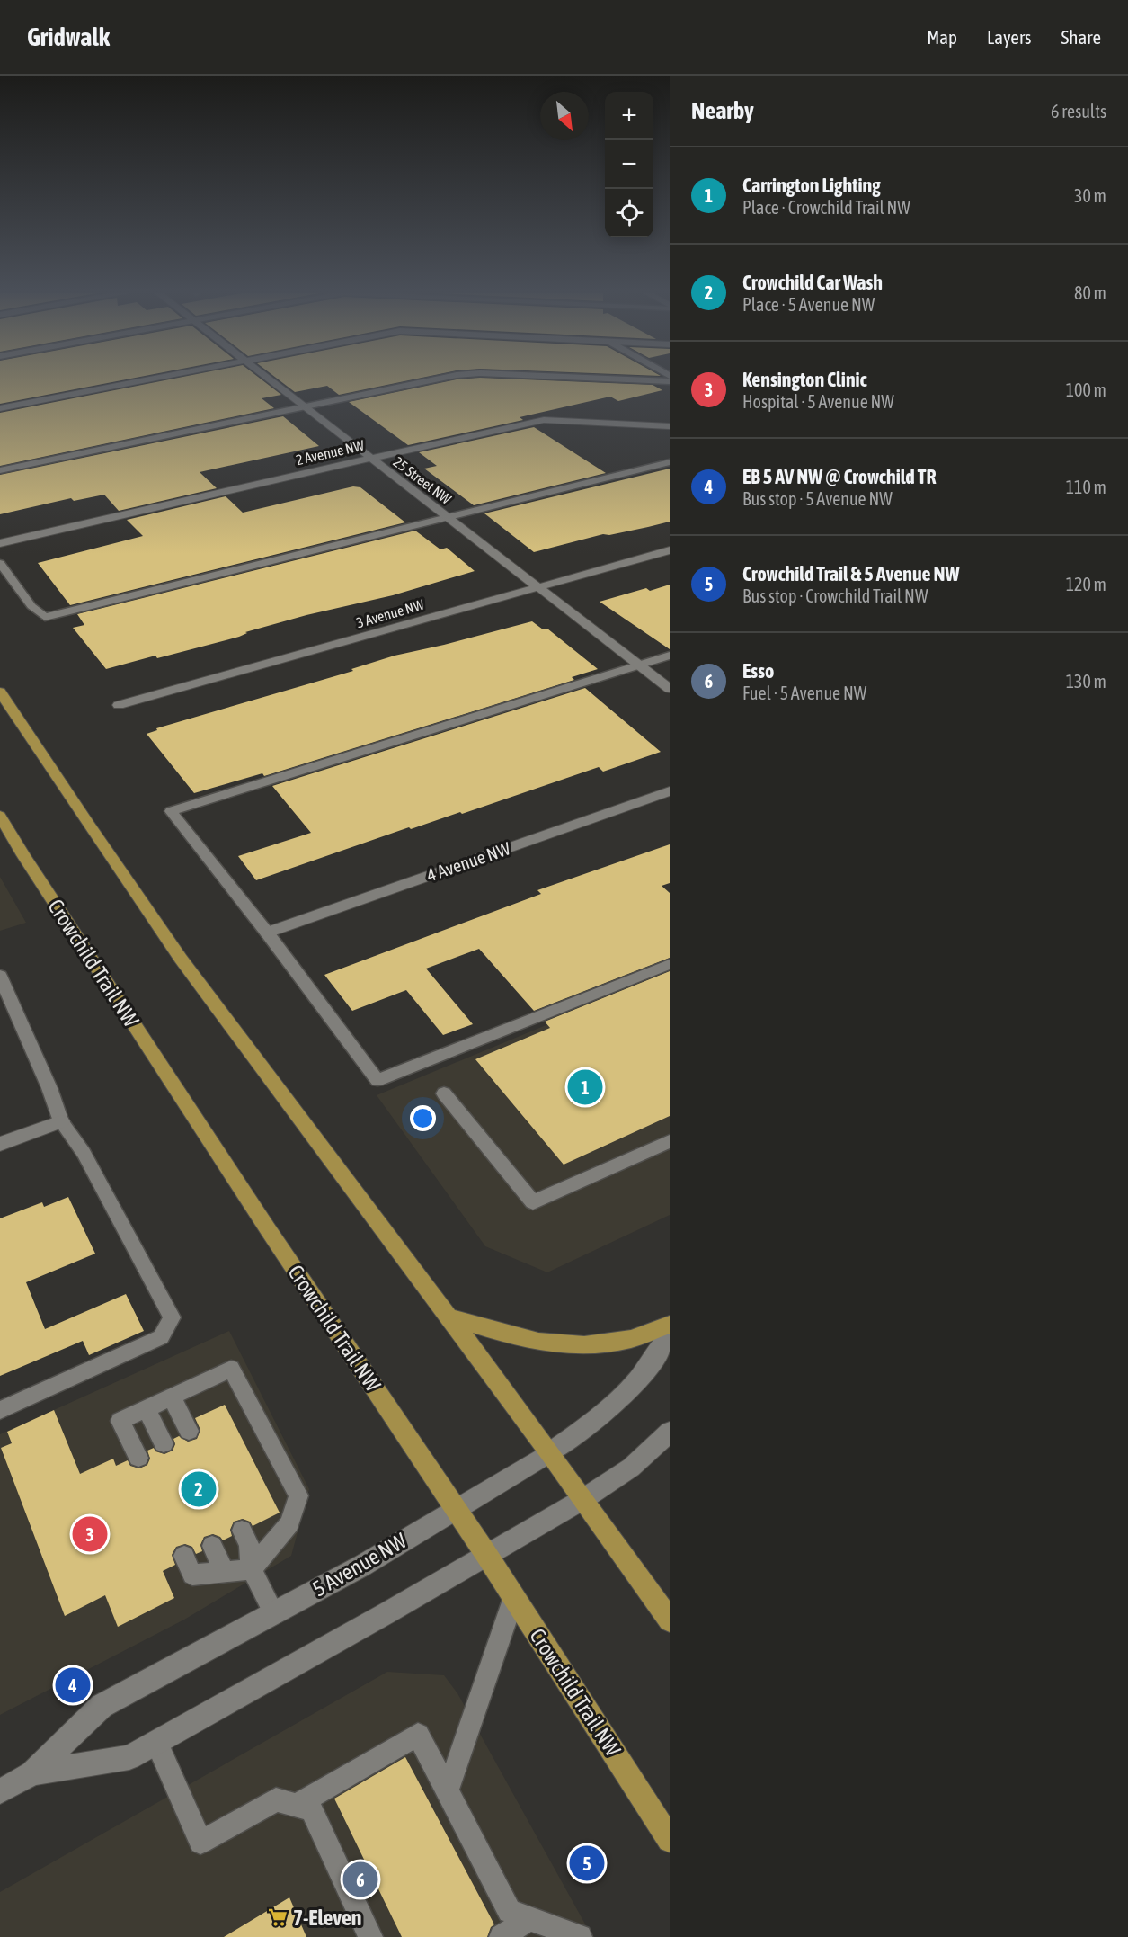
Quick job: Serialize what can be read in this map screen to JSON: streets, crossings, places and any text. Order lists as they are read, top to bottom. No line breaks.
{"streets":{"highway":["Crowchild Trail NW"],"street":["2 Avenue NW","25 Street NW","3 Avenue NW","4 Avenue NW","5 Avenue NW"]},"crossings":[["2 Avenue NW","25 Street NW"],["25 Street NW","3 Avenue NW"],["Crowchild Trail NW","5 Avenue NW"]],"places":{"supermarket":["7-Eleven"]},"north":"bottom right","page":{"header":"Gridwalk","nav":["Map","Layers","Share"],"heading":["Nearby","6 results"],"map_buttons":["+","−"],"list":[{"mark":"1","name":"Carrington Lighting","note":"Place · Crowchild Trail NW","value":"30 m"},{"mark":"2","name":"Crowchild Car Wash","note":"Place · 5 Avenue NW","value":"80 m"},{"mark":"3","name":"Kensington Clinic","note":"Hospital · 5 Avenue NW","value":"100 m"},{"mark":"4","name":"EB 5 AV NW @ Crowchild TR","note":"Bus stop · 5 Avenue NW","value":"110 m"},{"mark":"5","name":"Crowchild Trail & 5 Avenue NW","note":"Bus stop · Crowchild Trail NW","value":"120 m"},{"mark":"6","name":"Esso","note":"Fuel · 5 Avenue NW","value":"130 m"}],"pins":["1","2","3","4","5","6"]}}
